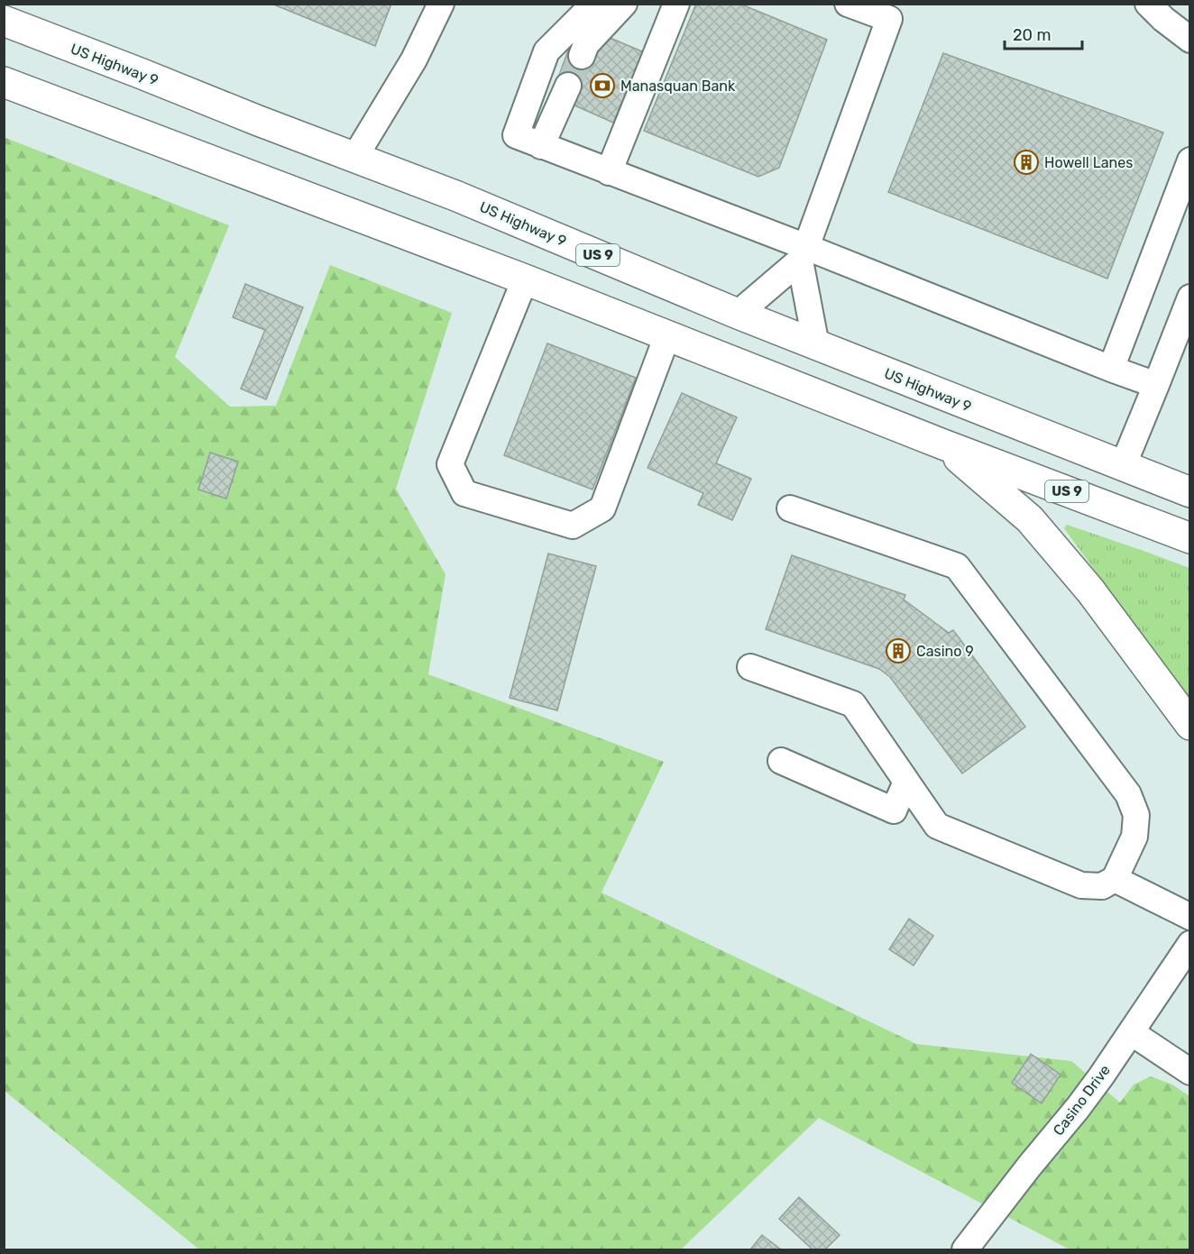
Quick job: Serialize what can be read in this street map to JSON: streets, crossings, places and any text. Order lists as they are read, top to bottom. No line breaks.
{"streets":{"highway":["US Highway 9","US 9"],"street":["Casino Drive"]},"places":{"bank":["Manasquan Bank"],"building":["Howell Lanes","Casino 9"]},"scale_bar":"20 m"}
